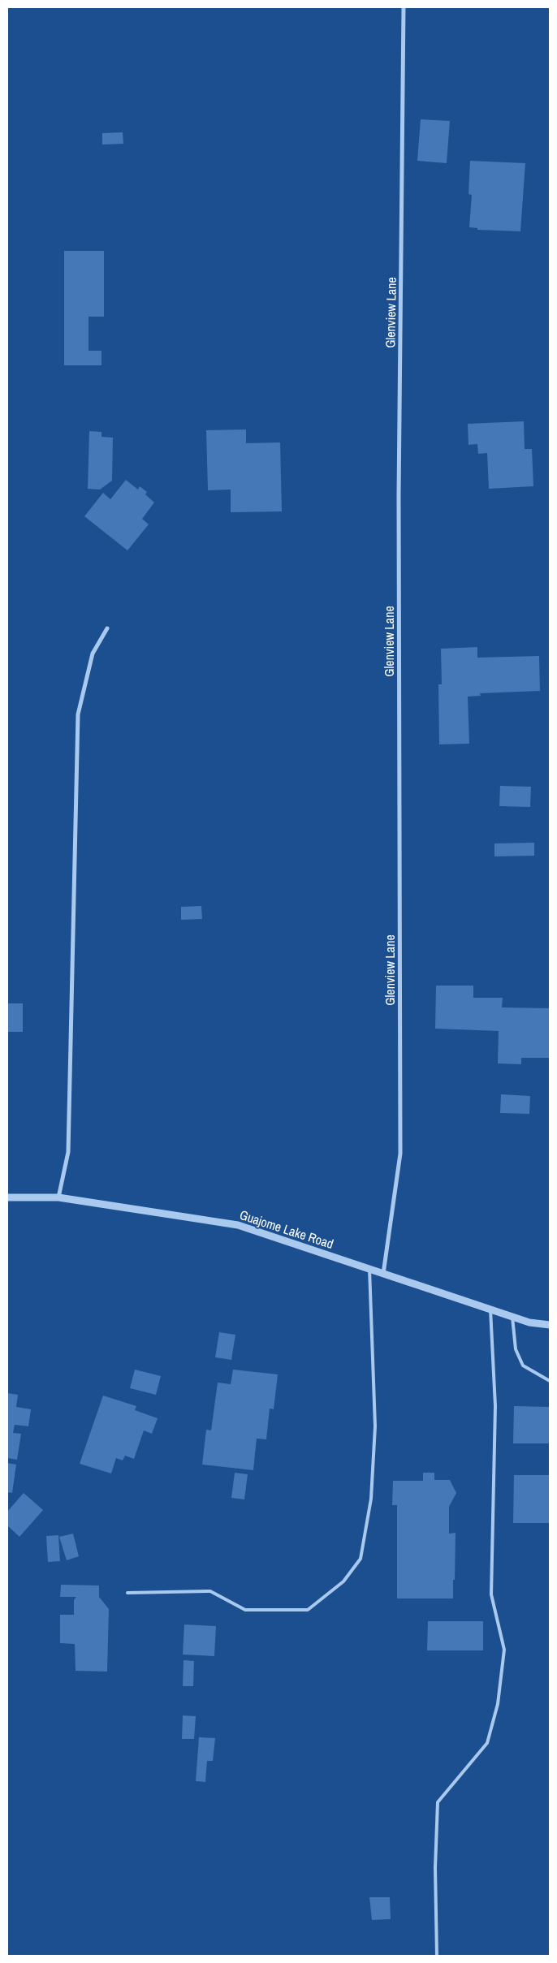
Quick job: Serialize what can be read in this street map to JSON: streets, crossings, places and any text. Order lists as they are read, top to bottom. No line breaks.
{"streets":{"street":["Glenview Lane","Guajome Lake Road"]},"crossings":[["Glenview Lane","Guajome Lake Road"]]}
